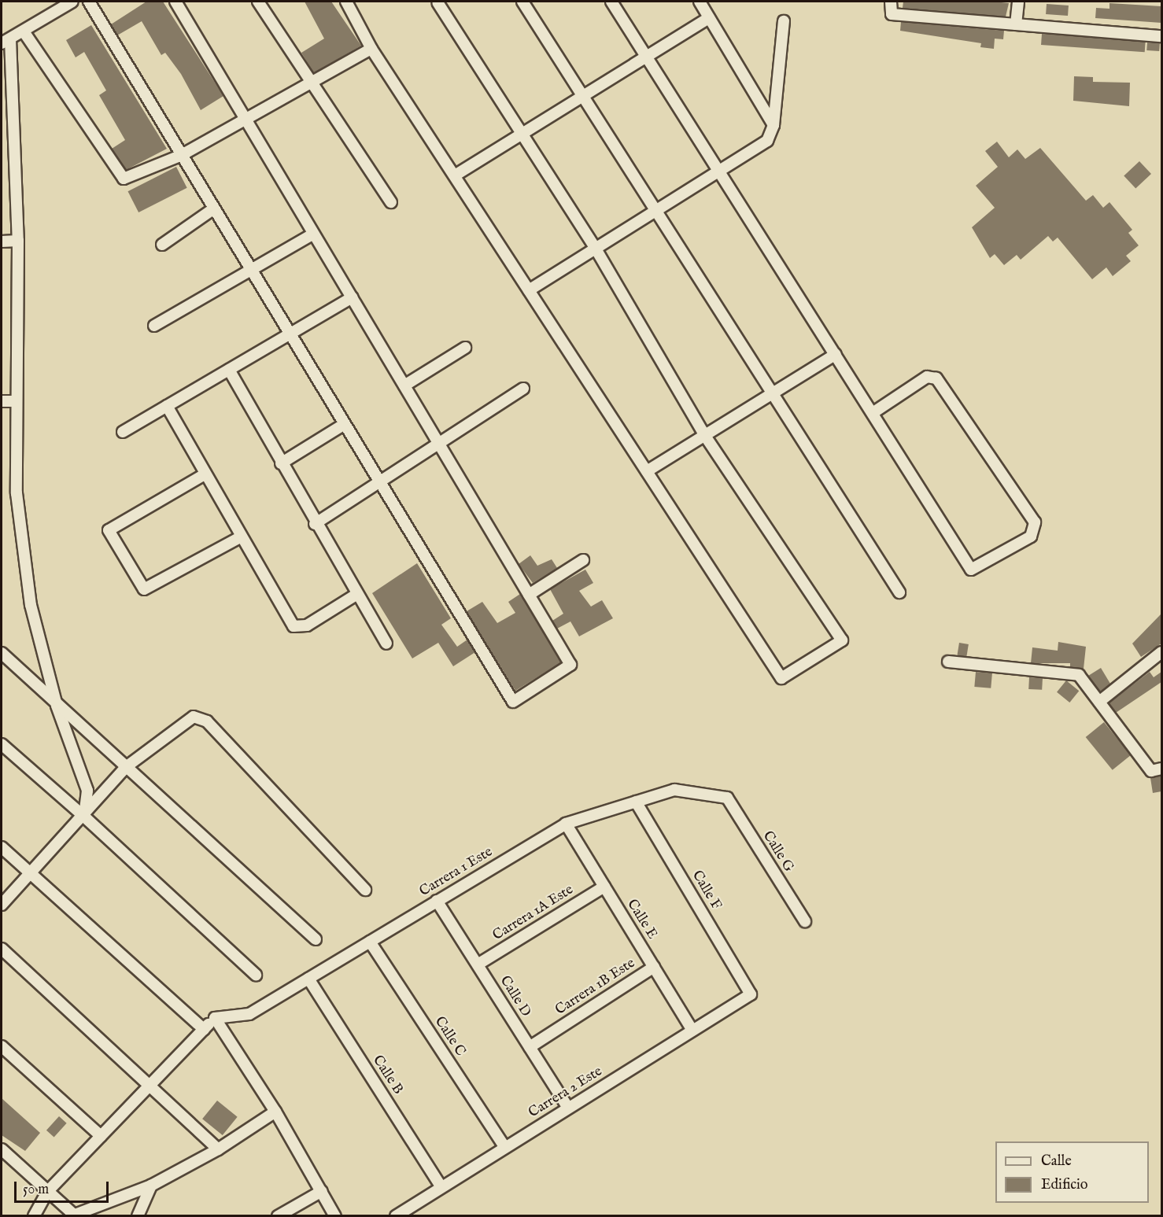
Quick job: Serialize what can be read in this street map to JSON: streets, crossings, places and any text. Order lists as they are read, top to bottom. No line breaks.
{"streets":{"street":["Calle G","Carrera 1 Este","Calle F","Carrera 1A Este","Calle E","Carrera 1B Este","Calle D","Calle C","Calle B","Carrera 2 Este"]},"crossings":[["Calle G","Carrera 1 Este"],["Carrera 1 Este","Calle F"],["Carrera 1 Este","Calle E"],["Carrera 1 Este","Calle D"],["Carrera 1 Este","Calle C"],["Carrera 1 Este","Calle B"],["Calle F","Carrera 2 Este"],["Carrera 1A Este","Calle E"],["Carrera 1A Este","Calle D"],["Calle E","Carrera 1B Este"],["Calle E","Carrera 2 Este"],["Carrera 1B Este","Calle D"],["Calle D","Carrera 2 Este"],["Calle C","Carrera 2 Este"],["Calle B","Carrera 2 Este"]],"legend":["Calle","Edificio"],"scale_bar":"50 m"}
